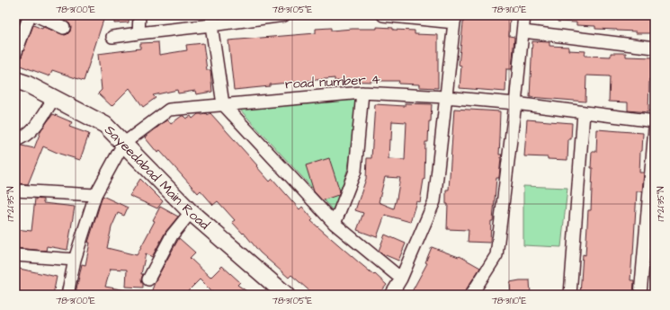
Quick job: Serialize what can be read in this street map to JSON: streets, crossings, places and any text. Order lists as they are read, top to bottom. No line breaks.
{"streets":{"main road":["Sayeedabad Main Road"],"street":["road number 4"]},"crossings":[["road number 4","Sayeedabad Main Road"]],"coordinates":["78°31'00\"E","78°31'05\"E","78°31'10\"E","17°21'35\"N"]}
